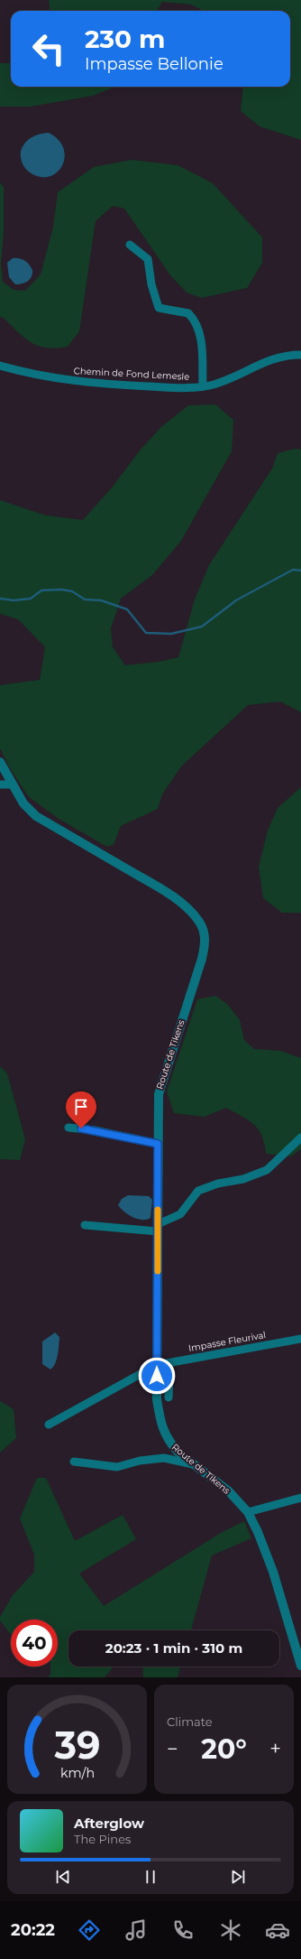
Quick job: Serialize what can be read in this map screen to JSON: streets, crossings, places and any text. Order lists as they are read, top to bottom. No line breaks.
{"streets":{"street":["Chemin de Fond Lemesle","Route de Tikens","Impasse Fleurival"]},"crossings":[["Route de Tikens","Impasse Fleurival"]],"page":{"turn":["230 m","Impasse Bellonie"],"limit":"40","trip":"20:23 · 1 min · 310 m","tile":"Climate","heat":["−","20°","+"],"song":["Afterglow","The Pines"],"tabs":"20:22","gauge":["39","km/h"]}}
